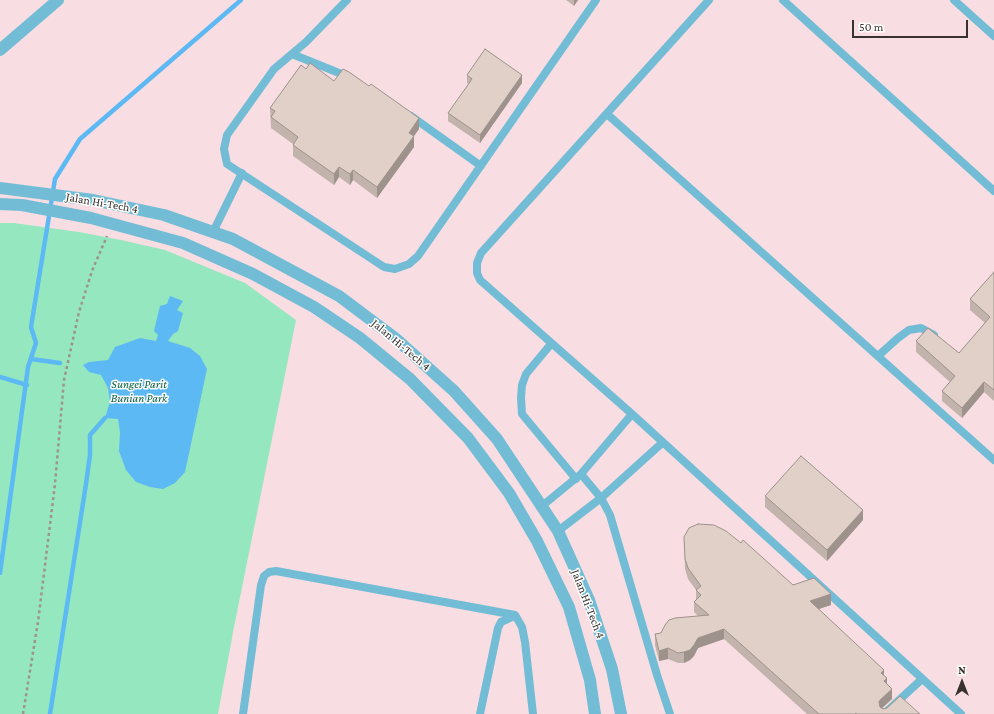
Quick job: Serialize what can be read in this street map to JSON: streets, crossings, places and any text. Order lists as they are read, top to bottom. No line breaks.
{"streets":{"street":["Jalan Hi-Tech 4"]},"parks":["Sungei Parit Bunian Park"],"scale_bar":"50 m","north":"top"}
